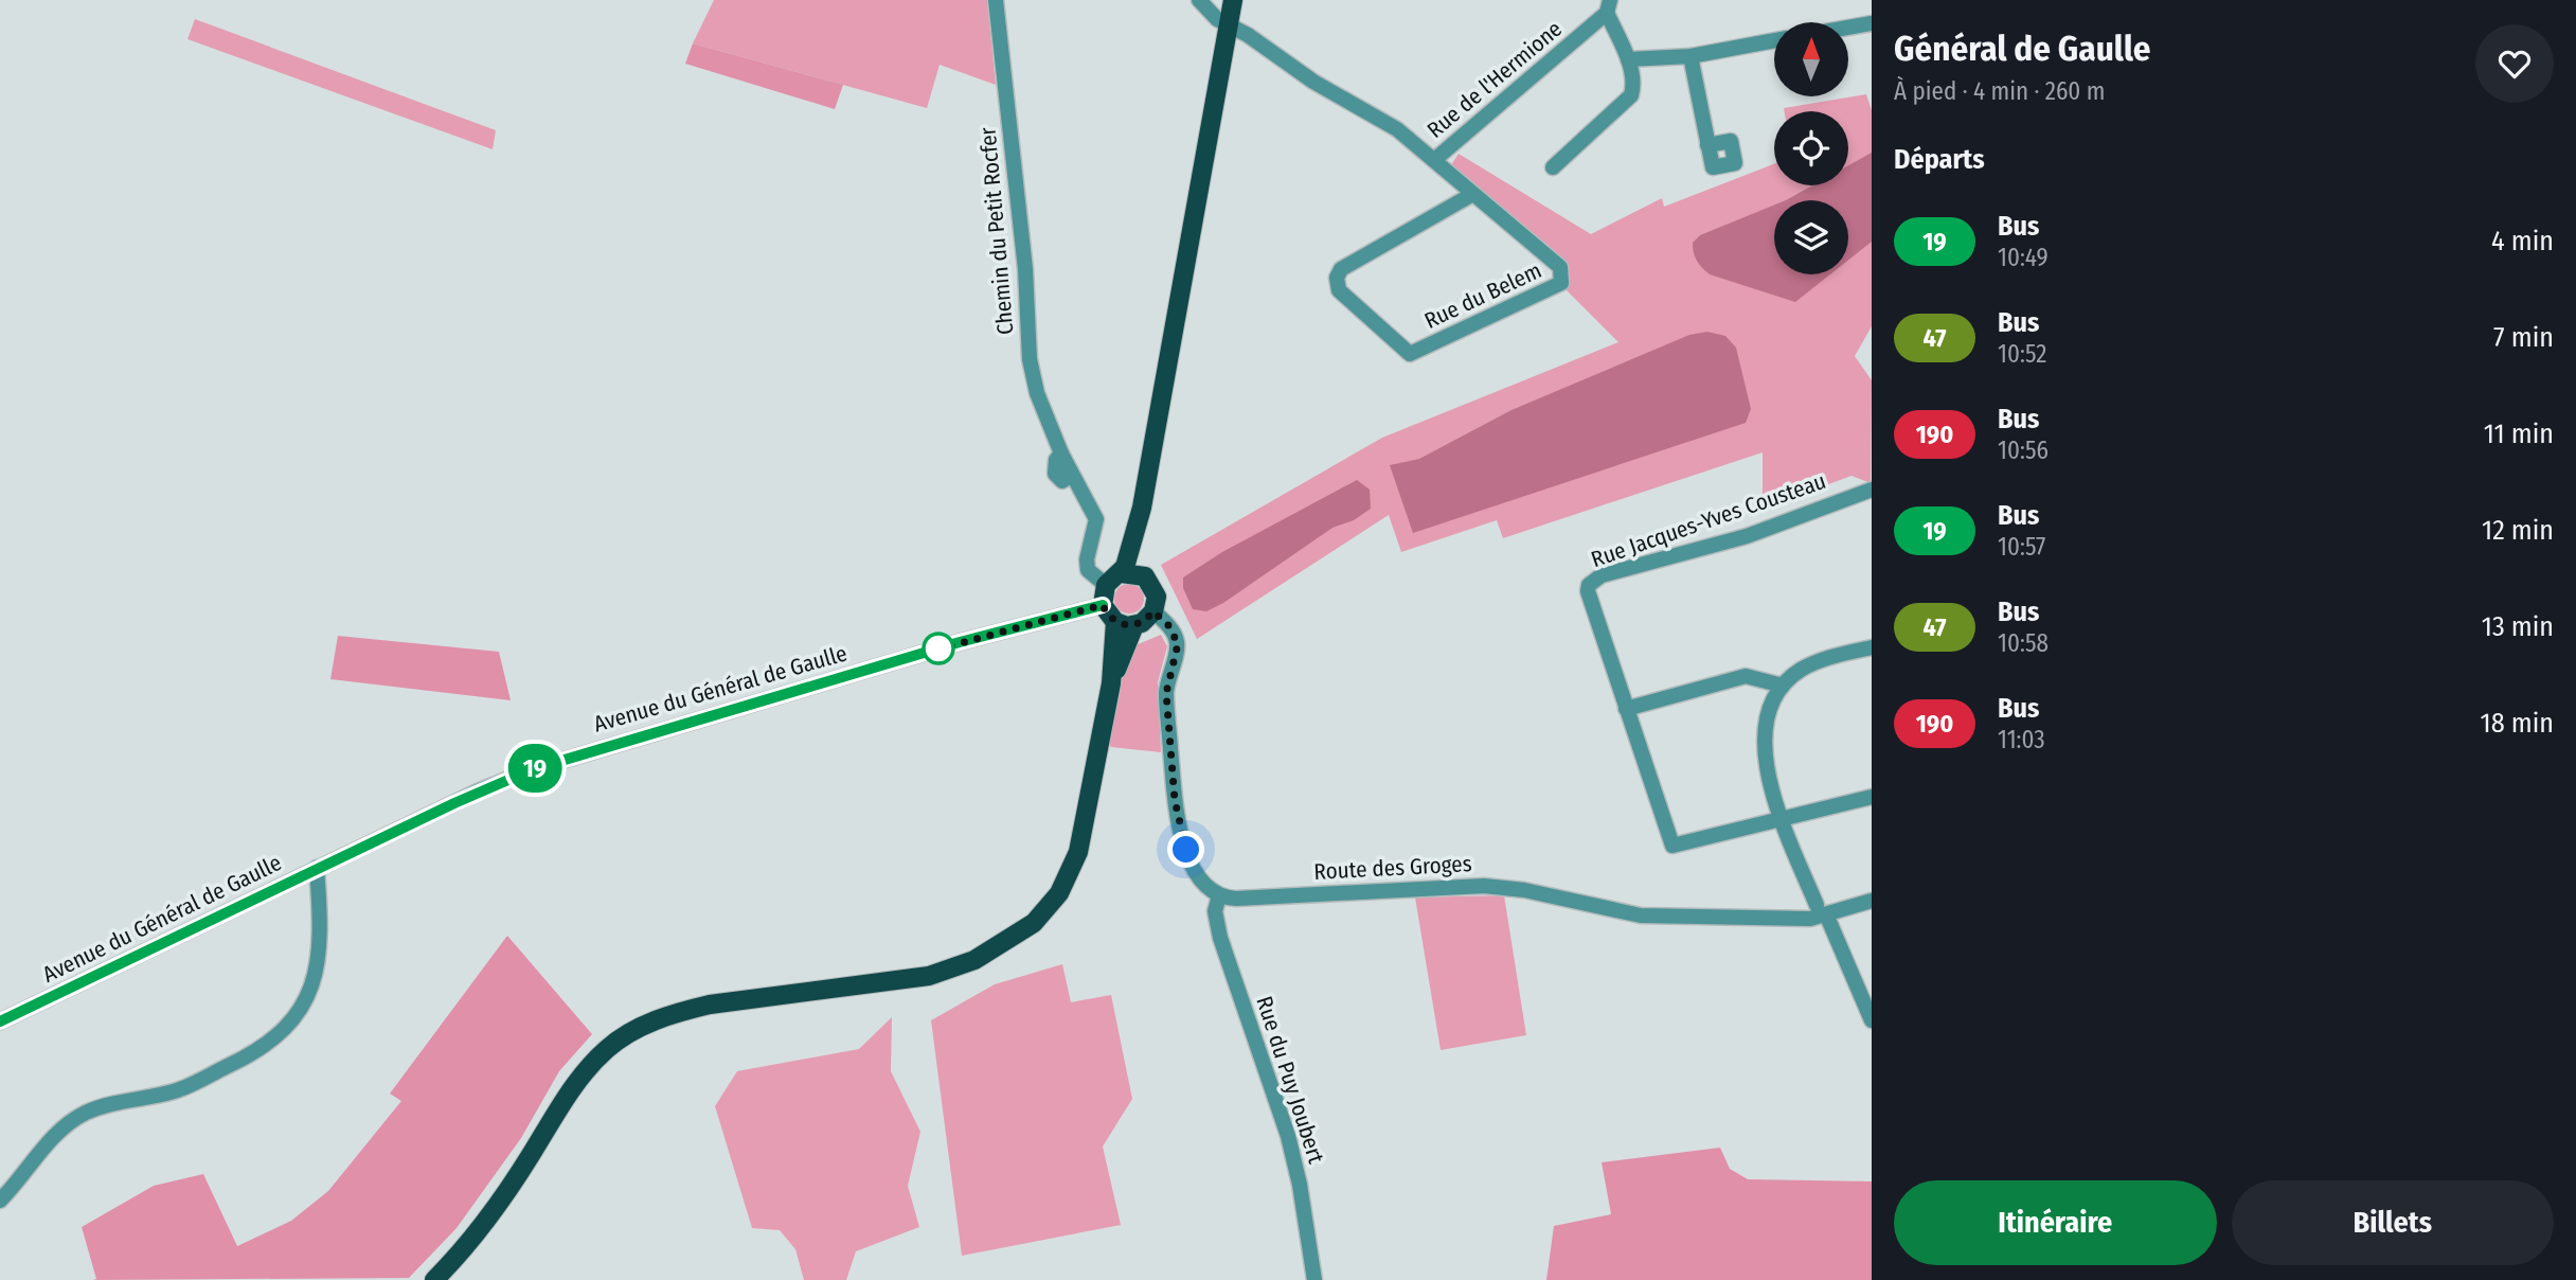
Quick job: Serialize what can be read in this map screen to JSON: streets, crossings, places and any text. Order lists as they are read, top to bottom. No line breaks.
{"streets":{"street":["Rue de l'Hermione","Chemin du Petit Rocfer","Rue du Belem","Rue Jacques-Yves Cousteau","Avenue du Général de Gaulle","Route des Groges","Rue du Puy Joubert"]},"crossings":[["Chemin du Petit Rocfer","Avenue du Général de Gaulle"],["Route des Groges","Rue du Puy Joubert"]],"lines":["bus line 19"],"north":"top","page":{"on_map":"19","heading":[["Général de Gaulle","À pied · 4 min · 260 m"],"Départs"],"list":[{"mark":"19","name":"Bus","note":"10:49","value":"4 min"},{"mark":"47","name":"Bus","note":"10:52","value":"7 min"},{"mark":"190","name":"Bus","note":"10:56","value":"11 min"},{"mark":"19","name":"Bus","note":"10:57","value":"12 min"},{"mark":"47","name":"Bus","note":"10:58","value":"13 min"},{"mark":"190","name":"Bus","note":"11:03","value":"18 min"}],"buttons":["Itinéraire","Billets"]}}
